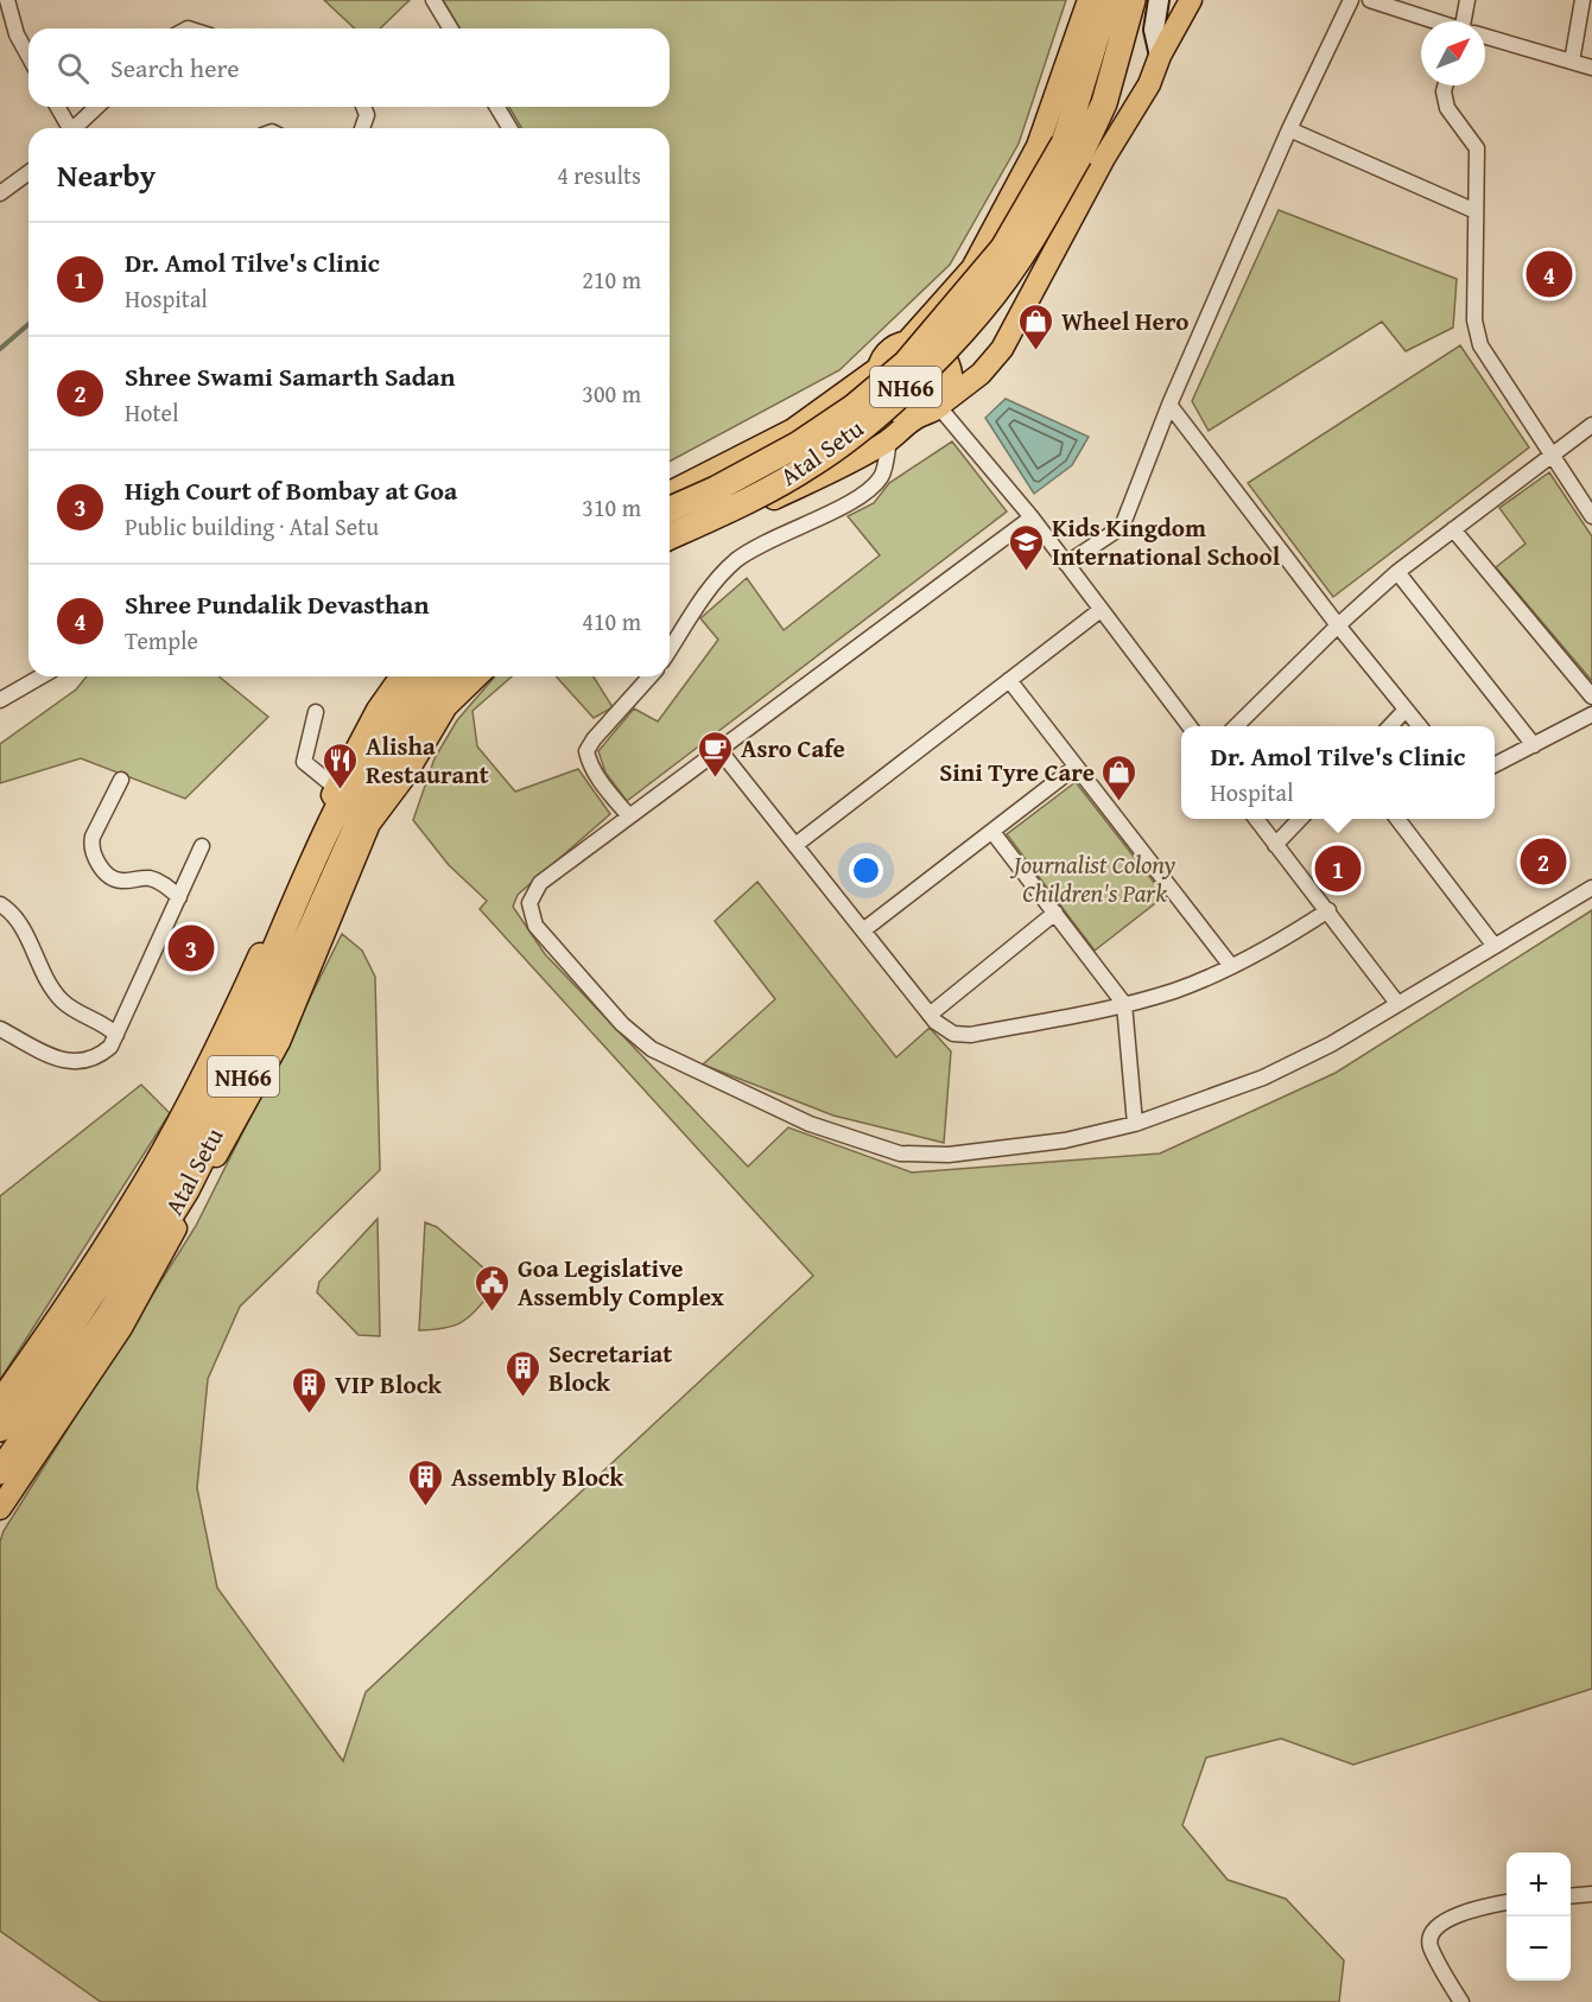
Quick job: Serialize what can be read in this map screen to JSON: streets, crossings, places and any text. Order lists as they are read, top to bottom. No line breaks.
{"streets":{"highway":["NH66","Atal Setu"]},"crossings":[["NH66","Atal Setu"]],"parks":["Journalist Colony Children's Park"],"places":{"shop":["Wheel Hero","Sini Tyre Care"],"school or university":["Kids Kingdom International School"],"cafe":["Asro Cafe"],"restaurant":["Alisha Restaurant"],"public building":["Goa Legislative Assembly Complex"],"building":["Secretariat Block","VIP Block","Assembly Block"]},"north":"top right","page":{"search":"Search here","heading":["Nearby","4 results"],"list":[{"mark":"1","name":"Dr. Amol Tilve's Clinic","note":"Hospital","value":"210 m"},{"mark":"2","name":"Shree Swami Samarth Sadan","note":"Hotel","value":"300 m"},{"mark":"3","name":"High Court of Bombay at Goa","note":"Public building · Atal Setu","value":"310 m"},{"mark":"4","name":"Shree Pundalik Devasthan","note":"Temple","value":"410 m"}],"pins":["4","2","1","3"],"popup":["Dr. Amol Tilve's Clinic","Hospital"],"map_buttons":["+","−"]}}
